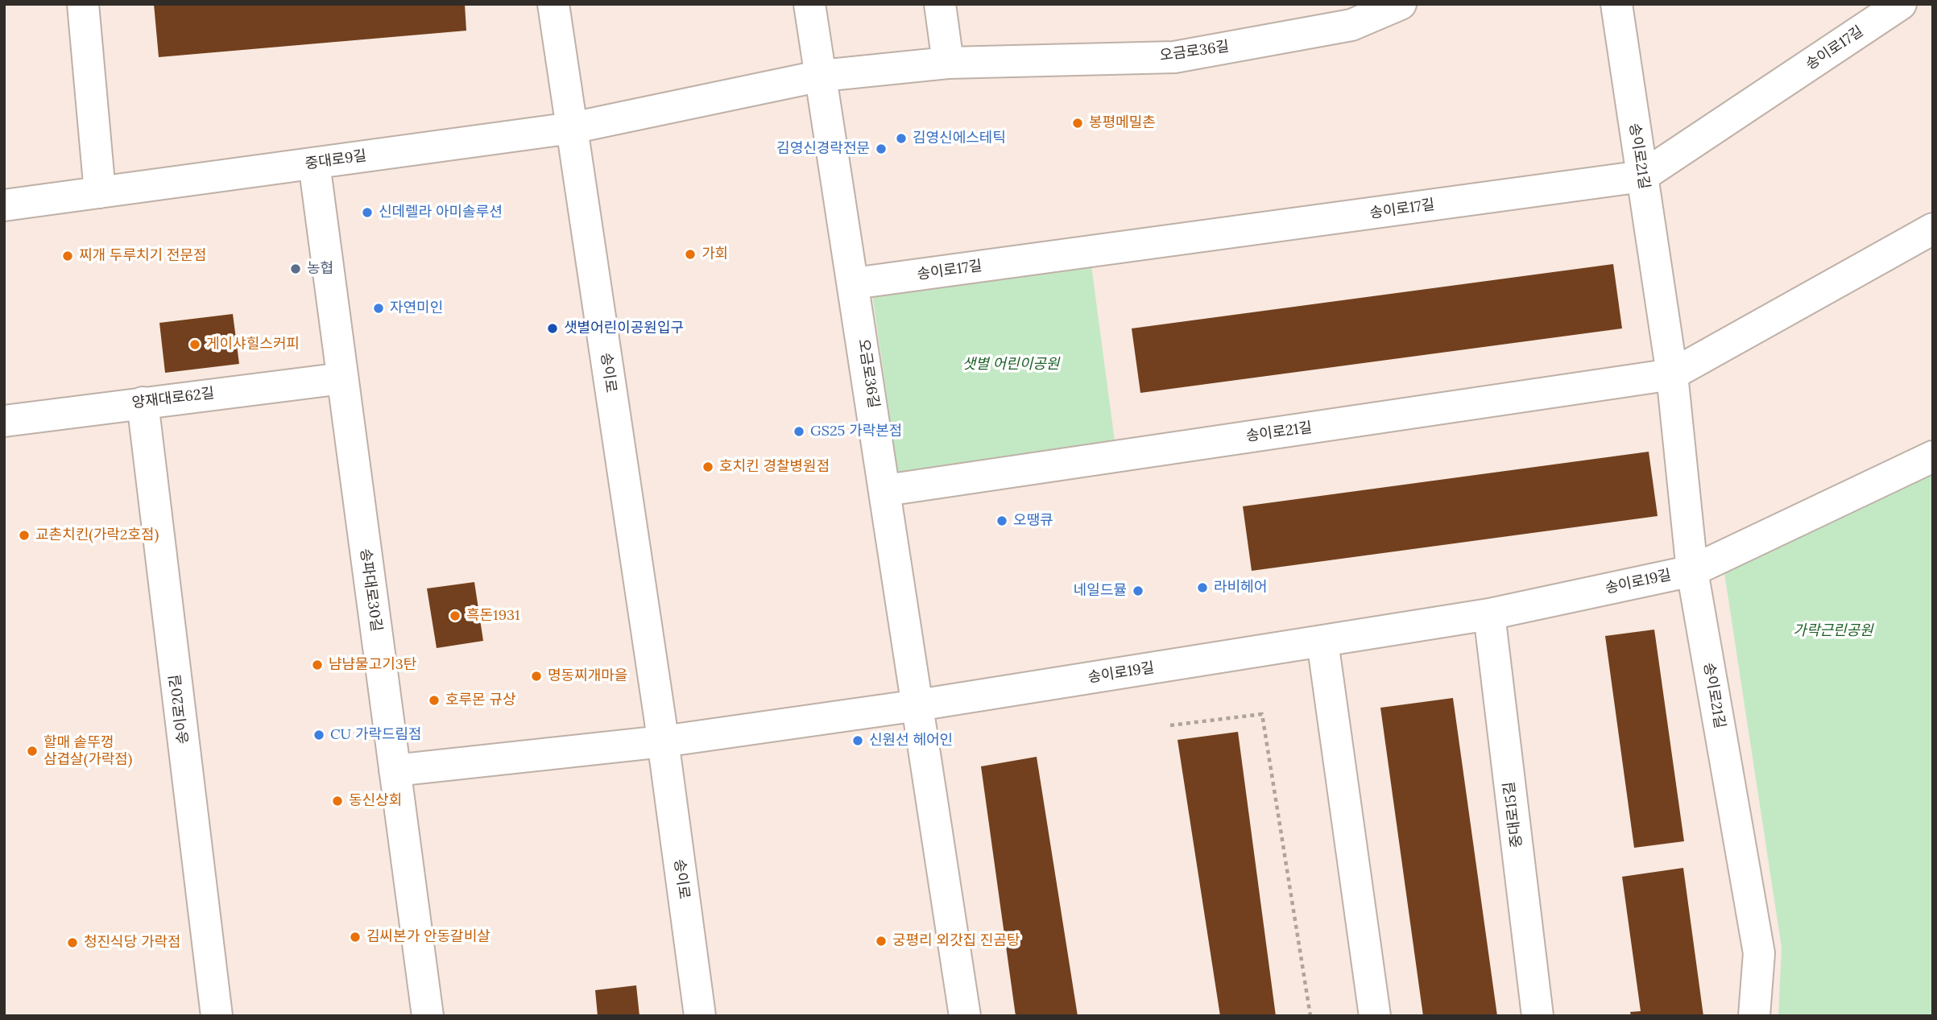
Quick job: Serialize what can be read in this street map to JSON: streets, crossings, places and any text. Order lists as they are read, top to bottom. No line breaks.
{"streets":{"street":["송이로17길","오금로36길","송이로21길","중대로9길","송이로","양재대로62길","송이로19길","송파대로30길","송이로20길","중대로15길"]},"crossings":[["송이로17길","오금로36길"],["송이로17길","송이로21길"],["오금로36길","송이로21길"],["오금로36길","중대로9길"],["오금로36길","송이로"],["오금로36길","송이로19길"],["송이로21길","송이로19길"],["중대로9길","송이로"],["중대로9길","송파대로30길"],["송이로","송이로19길"],["양재대로62길","송파대로30길"],["양재대로62길","송이로20길"],["송이로19길","중대로15길"]],"parks":["샛별 어린이공원","가락근린공원"],"places":["봉평메밀촌","김영신에스테틱","김영신경락전문","신데렐라 아미솔루션","가회","찌개 두루치기 전문점","농협","자연미인","샛별어린이공원입구","게이샤힐스커피","GS25 가락본점","호치킨 경찰병원점","오땡큐","교촌치킨(가락2호점)","라비헤어","네일드뮬","흑돈1931","냠냠물고기3탄","명동찌개마을","호루몬 규상","CU 가락드림점","신원선 헤어인","할매 솥뚜껑 삼겹살(가락점)","동신상회","김씨본가 안동갈비살","궁평리 외갓집 진곰탕","청진식당 가락점"]}
